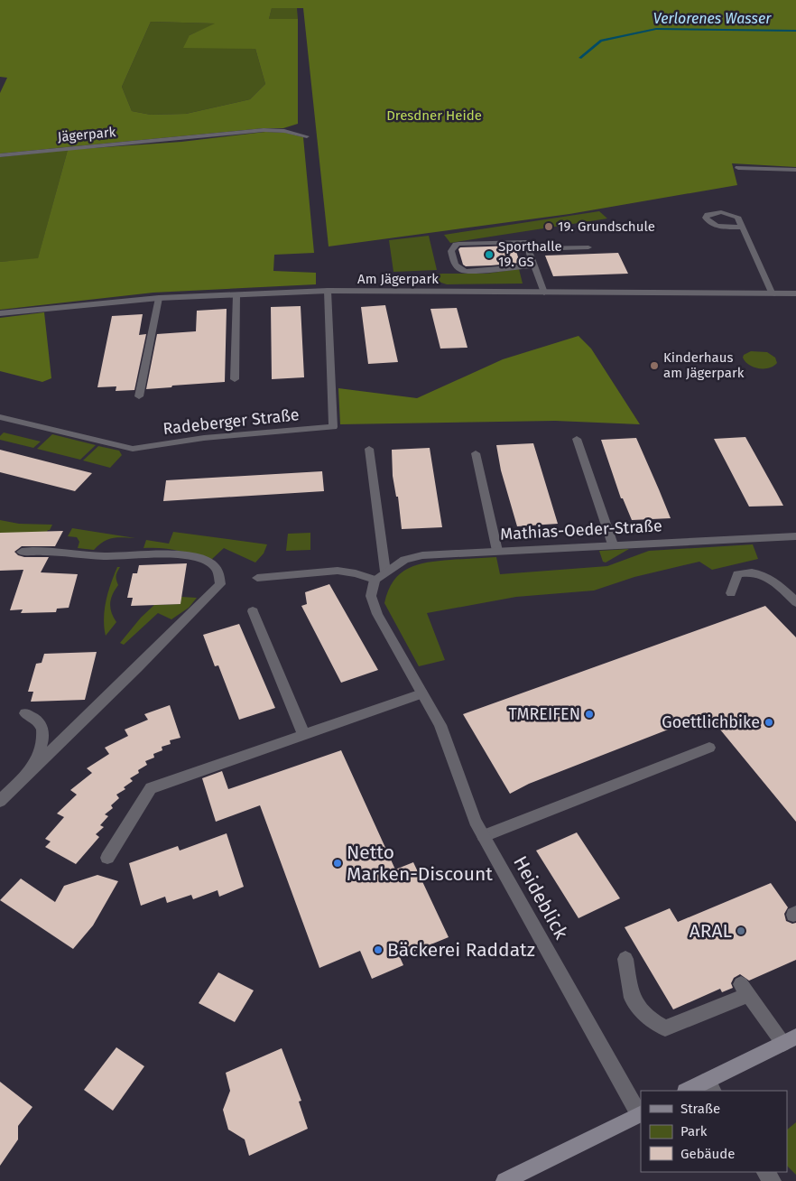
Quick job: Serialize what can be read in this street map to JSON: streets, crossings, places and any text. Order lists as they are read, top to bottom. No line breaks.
{"streets":{"street":["Jägerpark","Am Jägerpark","Radeberger Straße","Mathias-Oeder-Straße","Heideblick"]},"crossings":[["Am Jägerpark","Radeberger Straße"],["Mathias-Oeder-Straße","Heideblick"]],"water":["Verlorenes Wasser"],"parks":["Dresdner Heide"],"places":["19. Grundschule","Sporthalle 19. GS","Kinderhaus am Jägerpark","TMREIFEN","Goettlichbike","Netto Marken-Discount","ARAL","Bäckerei Raddatz"],"legend":["Straße","Park","Gebäude"]}
